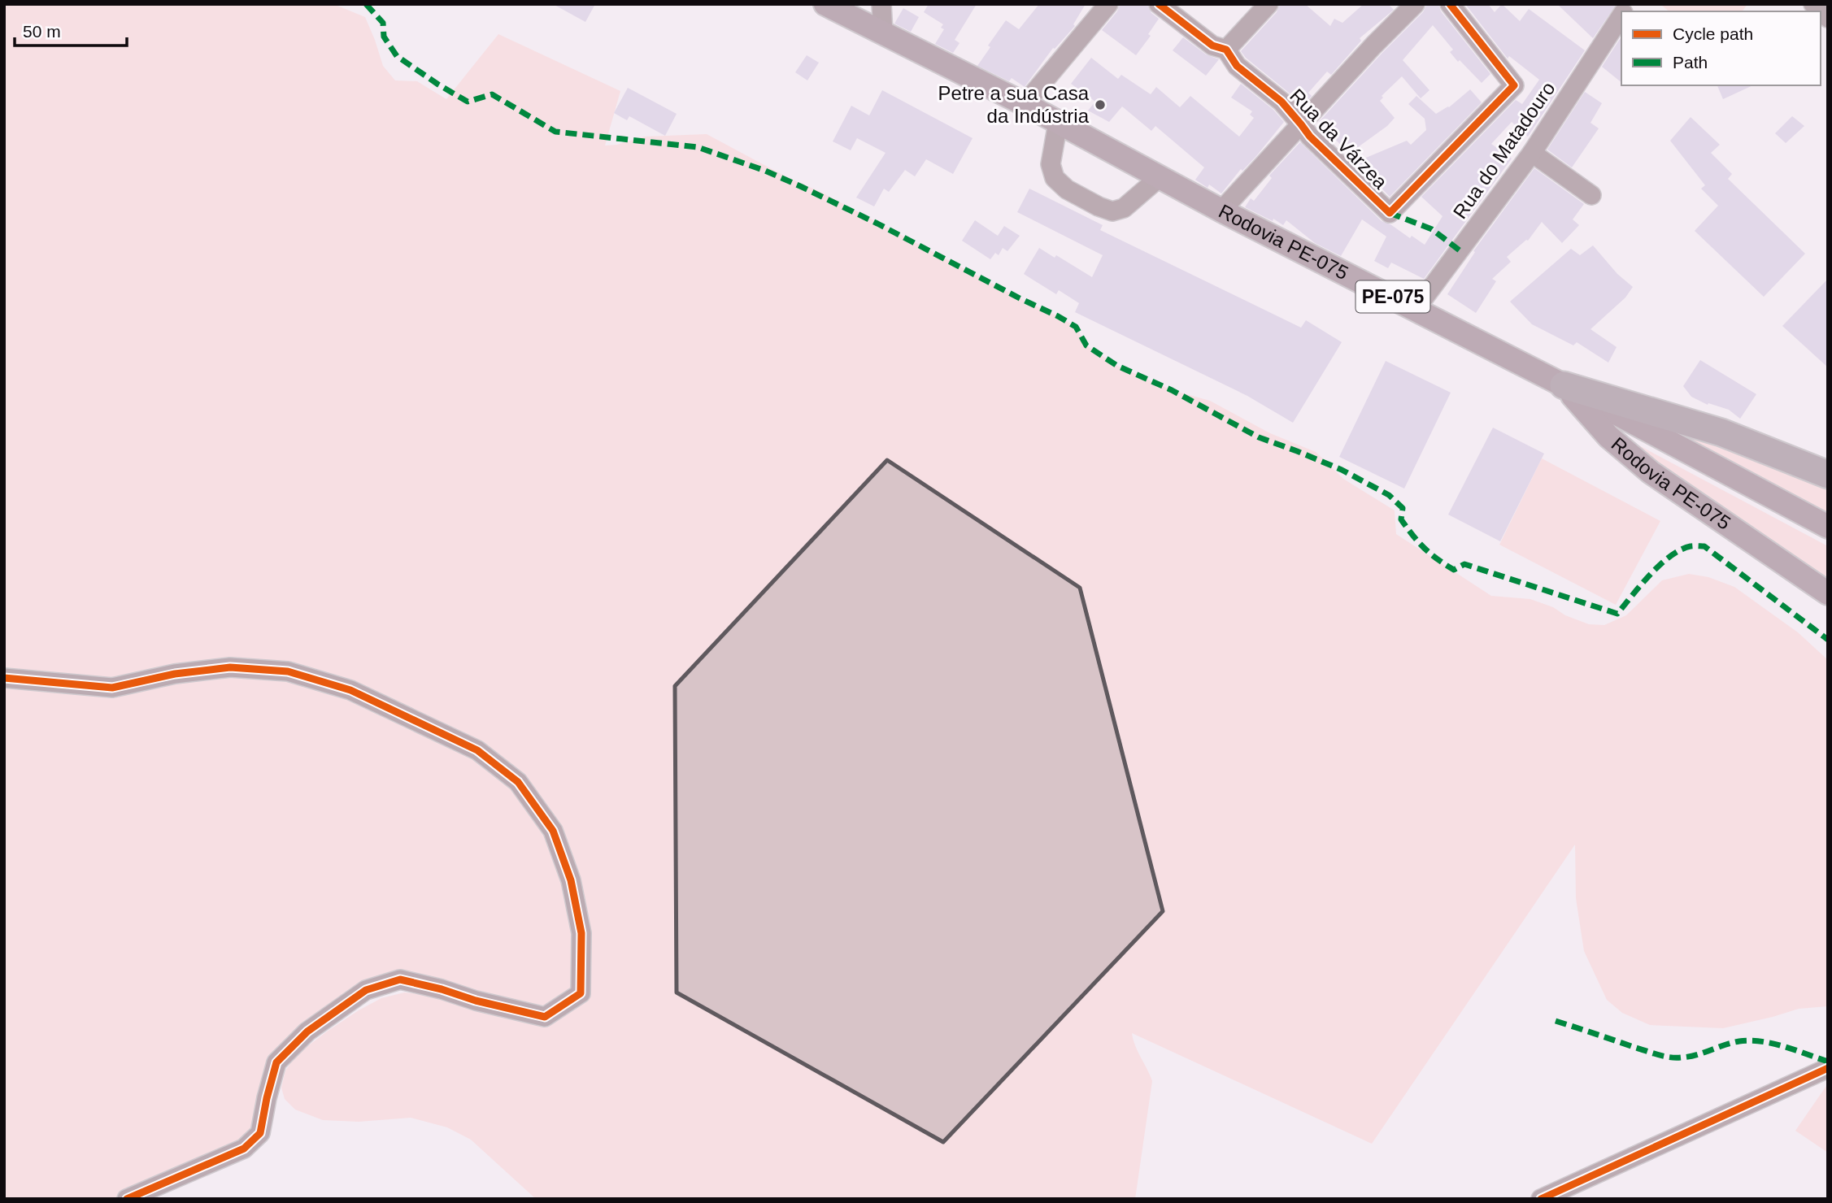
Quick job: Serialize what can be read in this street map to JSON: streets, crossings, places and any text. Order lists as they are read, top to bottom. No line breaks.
{"streets":{"main road":["Rodovia PE-075","PE-075"],"street":["Rua da Várzea","Rua do Matadouro"]},"crossings":[["Rua do Matadouro","Rodovia PE-075"],["Rodovia PE-075","PE-075"]],"places":["Petre a sua Casa da Indústria"],"legend":["Cycle path","Path"],"scale_bar":"50 m"}
